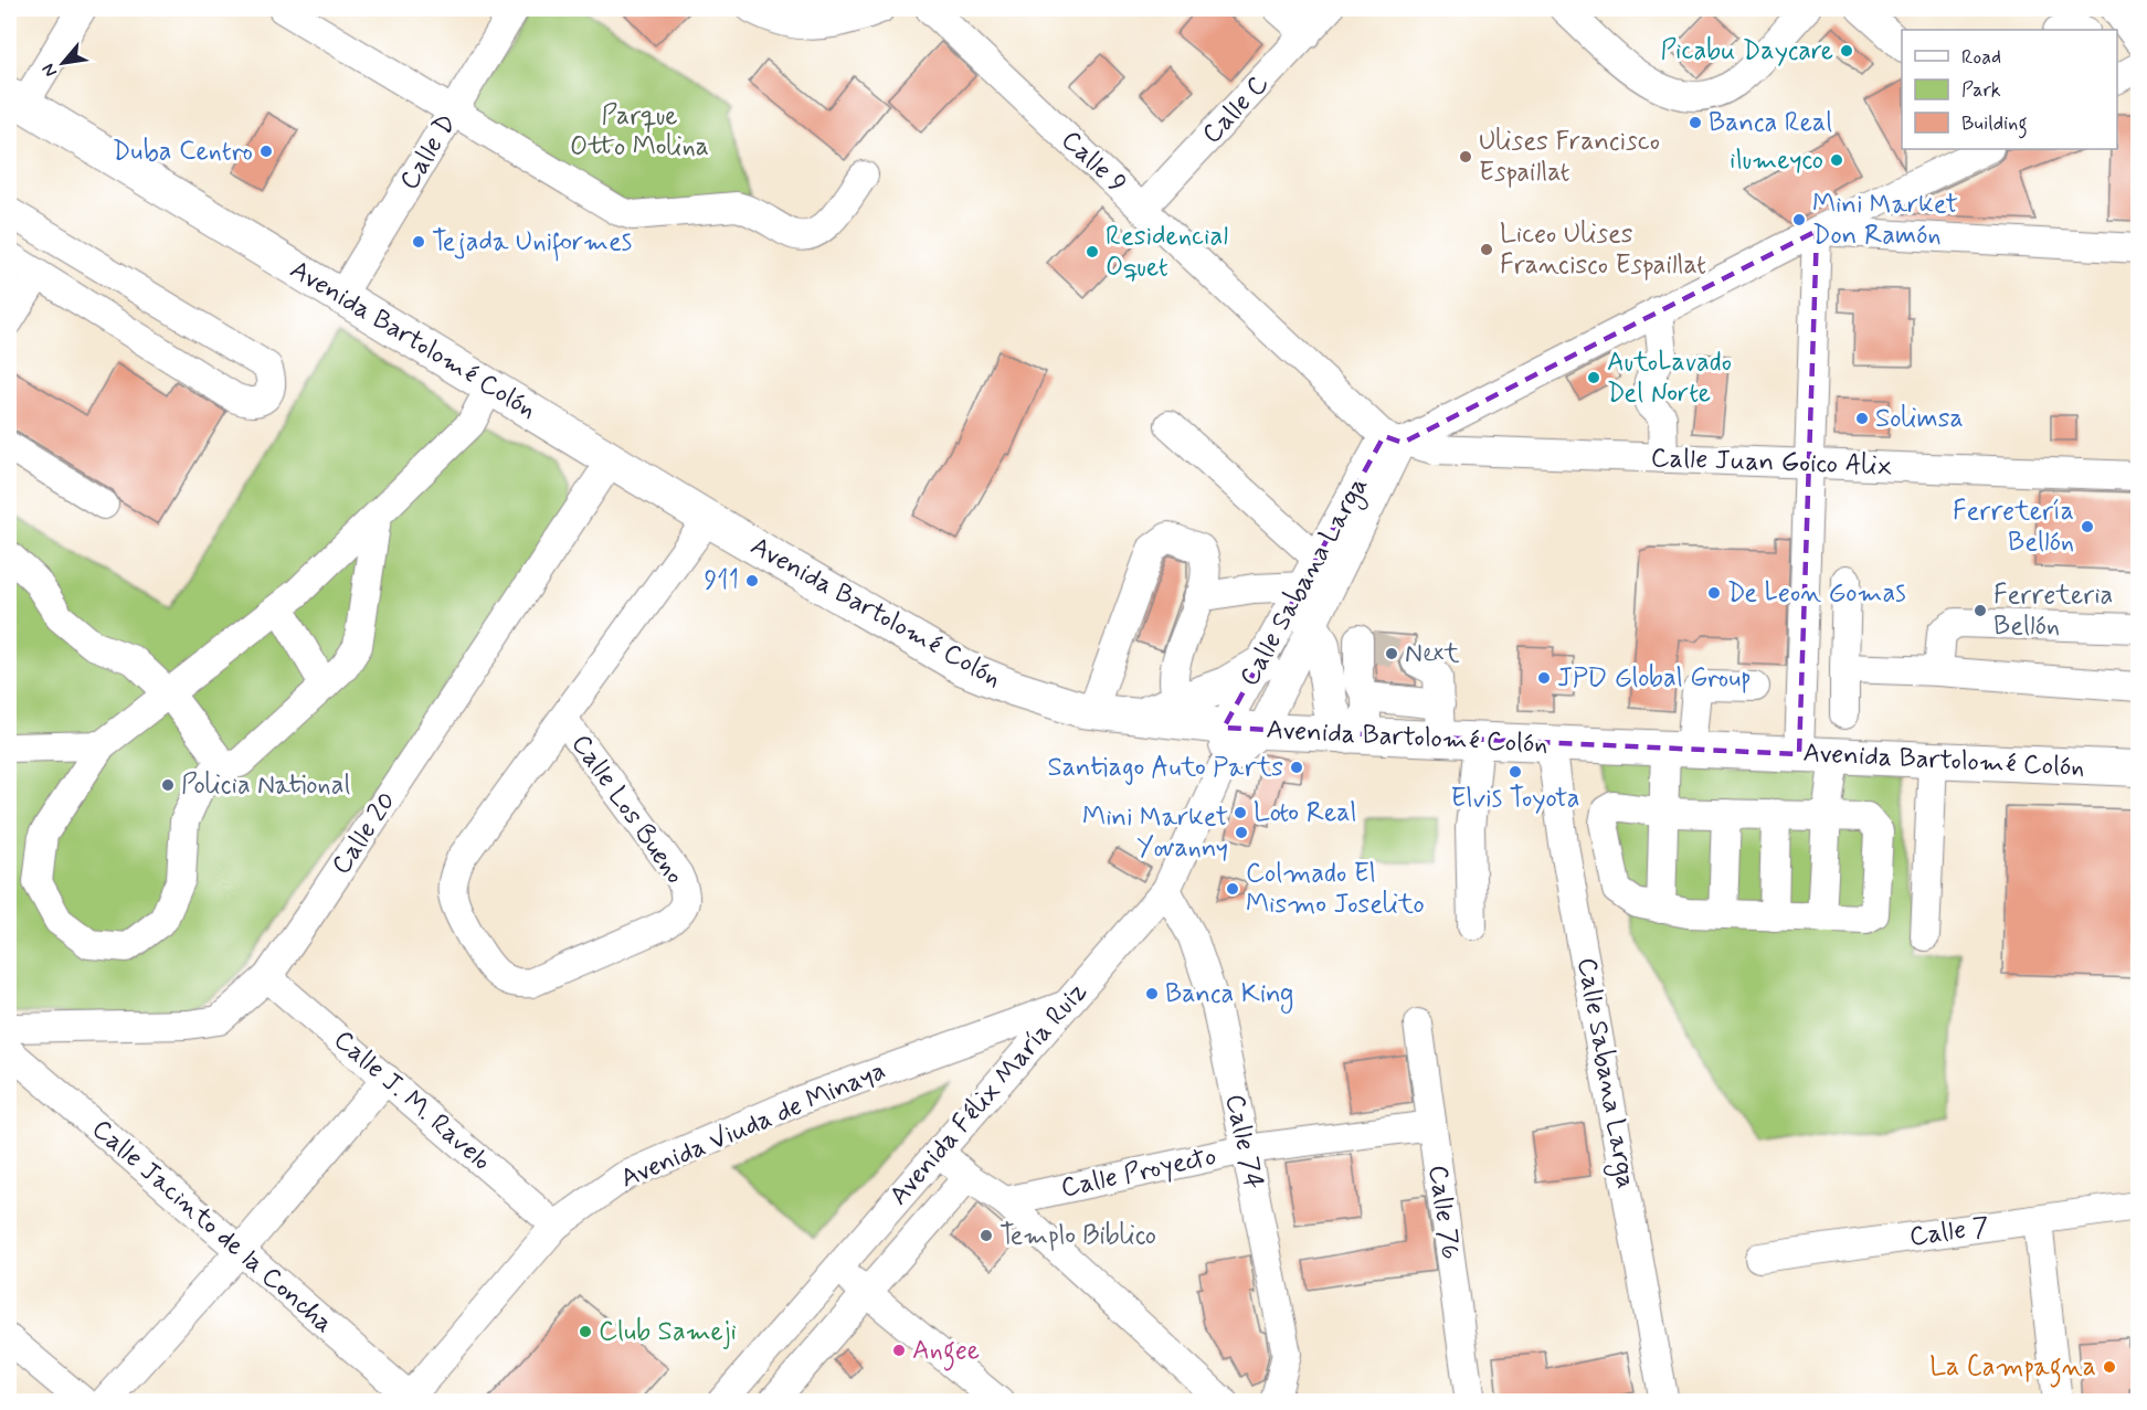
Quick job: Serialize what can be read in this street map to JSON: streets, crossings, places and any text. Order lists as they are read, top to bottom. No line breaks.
{"streets":{"main road":["Avenida Bartolomé Colón"],"street":["Calle C","Calle D","Calle 9","Calle Juan Goico Alix","Calle Sabana Larga","Calle Los Bueno","Calle 20","Avenida Félix María Ruiz","Calle J. M. Ravelo","Avenida Viuda de Minaya","Calle 74","Calle Proyecto","Calle 76","Calle Jacinto de la Concha","Calle 7"]},"crossings":[["Calle C","Calle 9"],["Calle D","Avenida Bartolomé Colón"],["Calle 9","Calle Juan Goico Alix"],["Calle 9","Calle Sabana Larga"],["Avenida Bartolomé Colón","Calle Sabana Larga"],["Avenida Bartolomé Colón","Calle Los Bueno"],["Avenida Bartolomé Colón","Calle 20"],["Avenida Bartolomé Colón","Avenida Félix María Ruiz"],["Calle Juan Goico Alix","Calle Sabana Larga"],["Calle Sabana Larga","Avenida Félix María Ruiz"],["Calle 20","Calle J. M. Ravelo"],["Avenida Félix María Ruiz","Avenida Viuda de Minaya"],["Avenida Félix María Ruiz","Calle 74"],["Calle J. M. Ravelo","Avenida Viuda de Minaya"],["Avenida Viuda de Minaya","Calle Jacinto de la Concha"],["Calle 74","Calle Proyecto"],["Calle Proyecto","Calle 76"]],"parks":["Parque Otto Molina"],"places":["Picabu Daycare","Banca Real","Duba Centro","Ulises Francisco Espaillat","ilumeyco","Mini Market Don Ramón","Tejada Uniformes","Liceo Ulises Francisco Espaillat","Residencial Oquet","AutoLavado Del Norte","Solimsa","Ferretería Bellón","911","De Leon Gomas","Ferreteria Bellón","Next","JPD Global Group","Santiago Auto Parts","Elvis Toyota","Policia National","Loto Real","Mini Market Yovanny","Colmado El Mismo Joselito","Banca King","Templo Biblico","Club Sameji","Angee","La Campagna"],"legend":["Road","Park","Building"],"north":"bottom left"}
